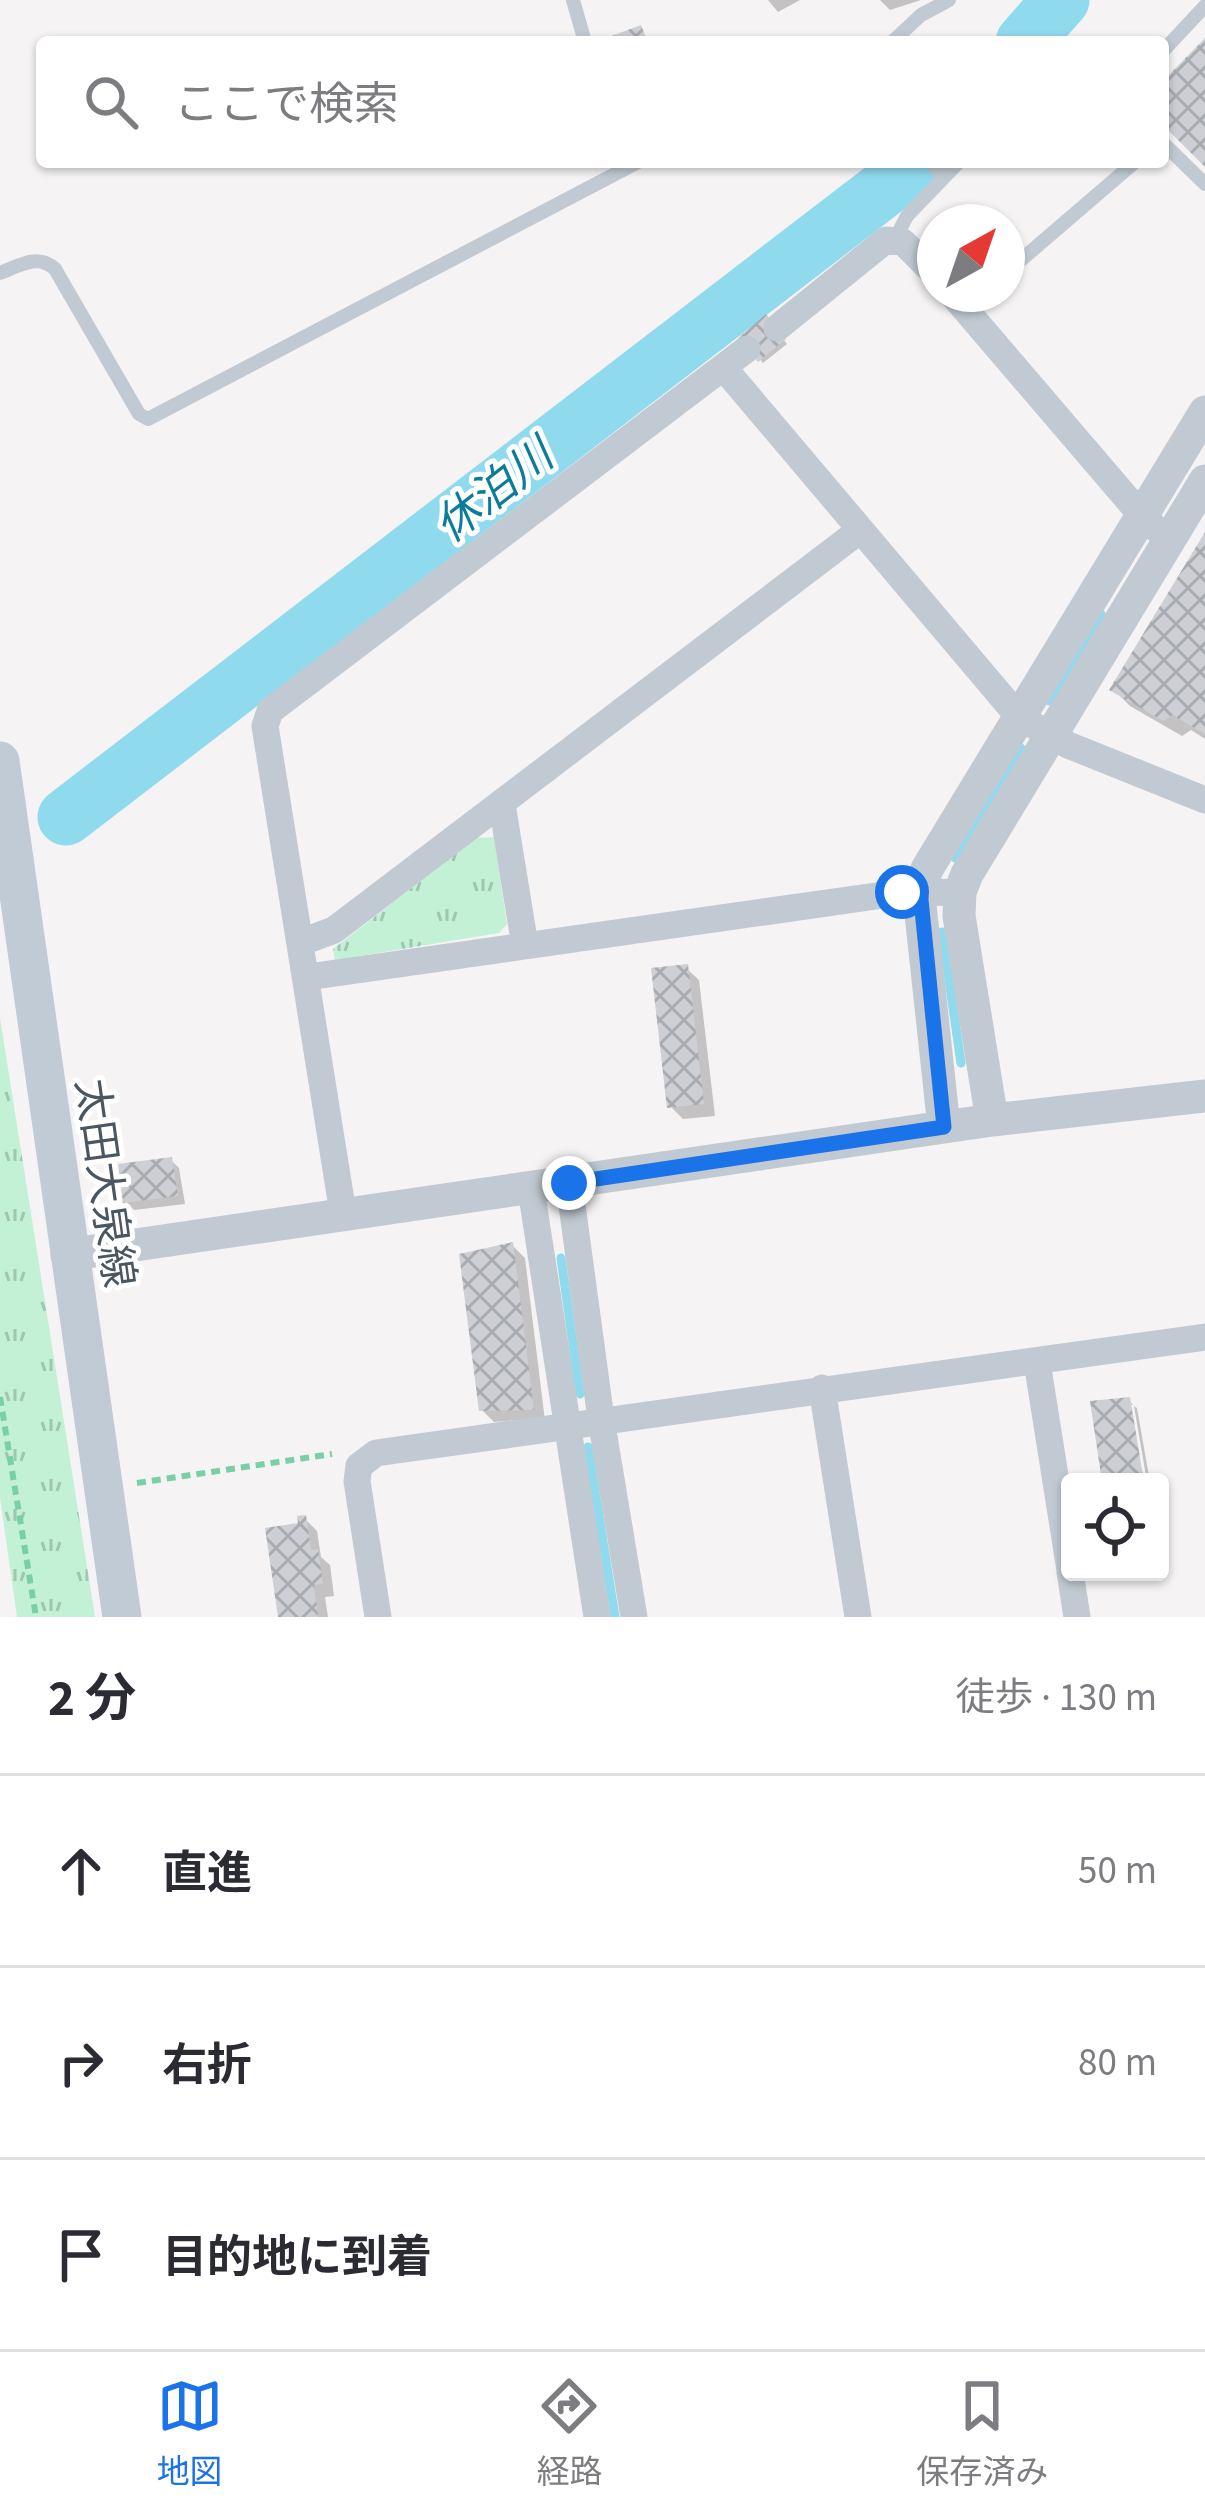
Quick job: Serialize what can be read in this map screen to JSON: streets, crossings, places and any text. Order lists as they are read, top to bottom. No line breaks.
{"streets":{"main road":["太田大泉線"]},"water":["休泊川"],"north":"top right","page":{"search":"ここで検索","heading":["2 分","徒歩 · 130 m"],"list":[["直進","50 m"],["右折","80 m"],"目的地に到着"],"nav":["地図","経路","保存済み"]}}
